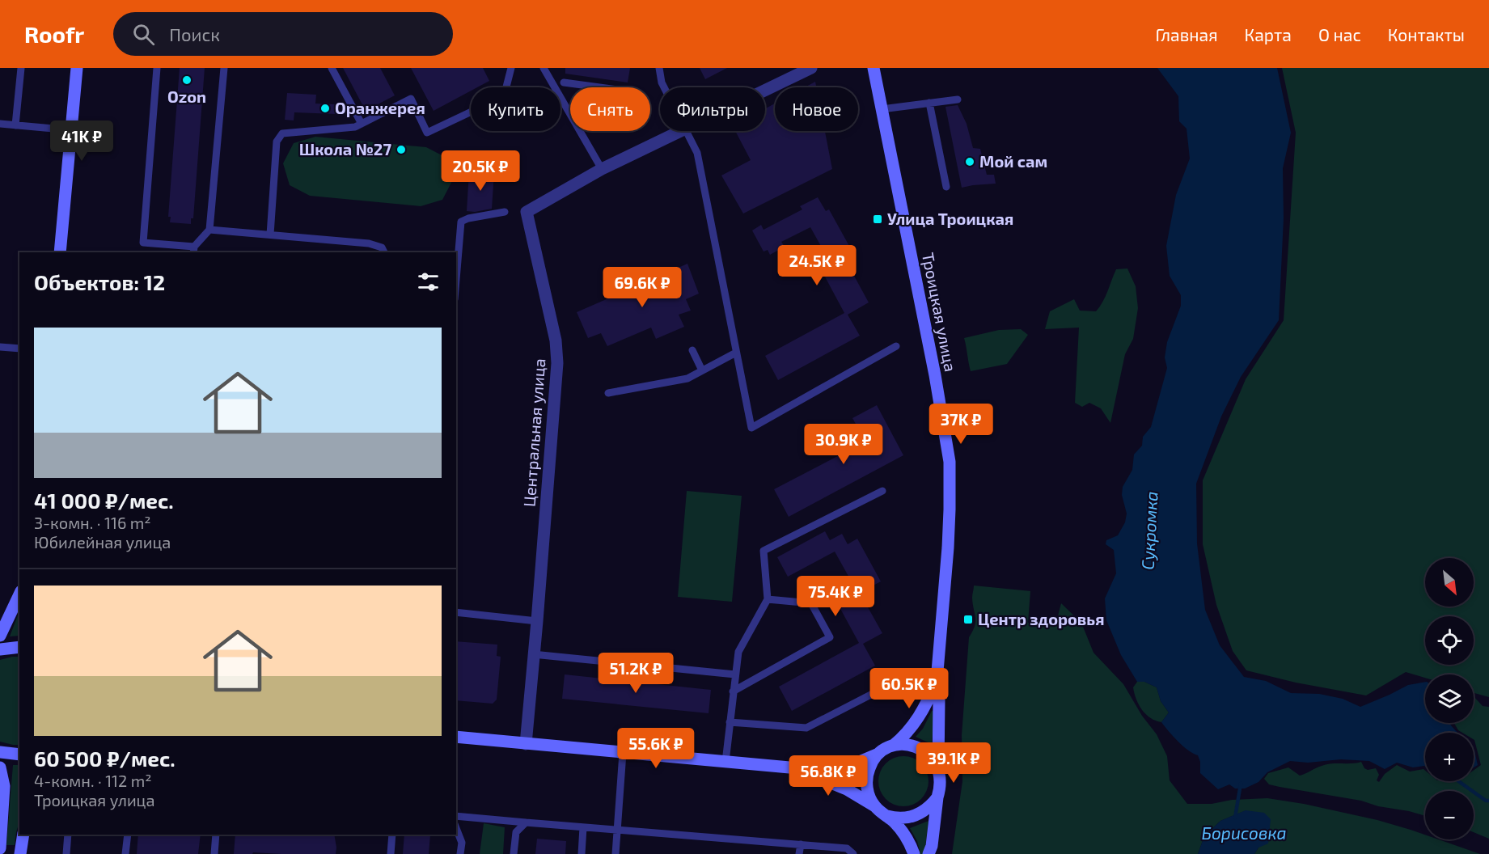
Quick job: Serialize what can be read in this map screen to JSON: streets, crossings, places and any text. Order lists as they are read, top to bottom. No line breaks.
{"streets":{"street":["Троицкая улица","Центральная улица"]},"water":["Сукромка","Борисовка"],"places":{"other":["Ozon","Оранжерея","Школа №27","Мой сам"],"transit":["Улица Троицкая","Центр здоровья"]},"north":"bottom right","page":{"header":"Roofr","search":"Поиск","nav":["Главная","Карта","О нас","Контакты"],"chip":["Купить","Снять","Фильтры","Новое"],"price":["41K ₽","20.5K ₽","24.5K ₽","69.6K ₽","37K ₽","30.9K ₽","75.4K ₽","51.2K ₽","60.5K ₽","55.6K ₽","39.1K ₽","56.8K ₽"],"heading":"Объектов: 12","list":[{"name":"41 000 ₽/мес.","note":"3-комн. · 116 m² · Юбилейная улица"},{"name":"60 500 ₽/мес.","note":"4-комн. · 112 m² · Троицкая улица"}],"map_buttons":["+","−"]}}
